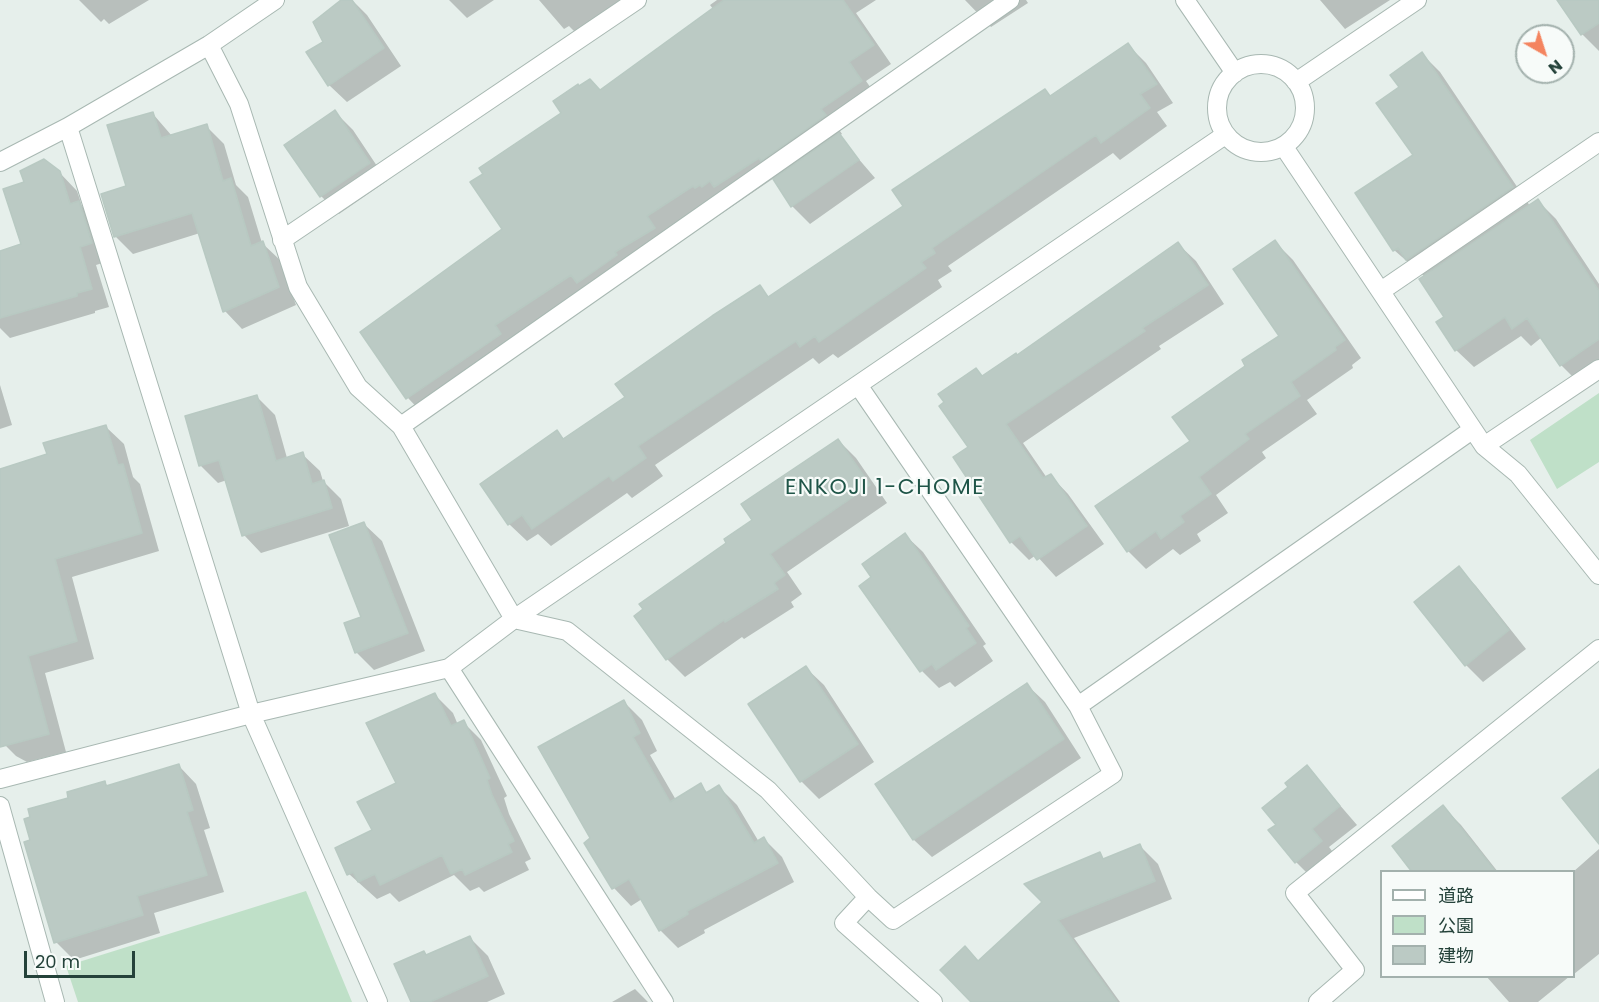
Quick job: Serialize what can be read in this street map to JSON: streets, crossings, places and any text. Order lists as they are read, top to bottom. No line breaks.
{"districts":["ENKOJI 1-CHOME"],"legend":["道路","公園","建物"],"scale_bar":"20 m","north":"bottom right"}
